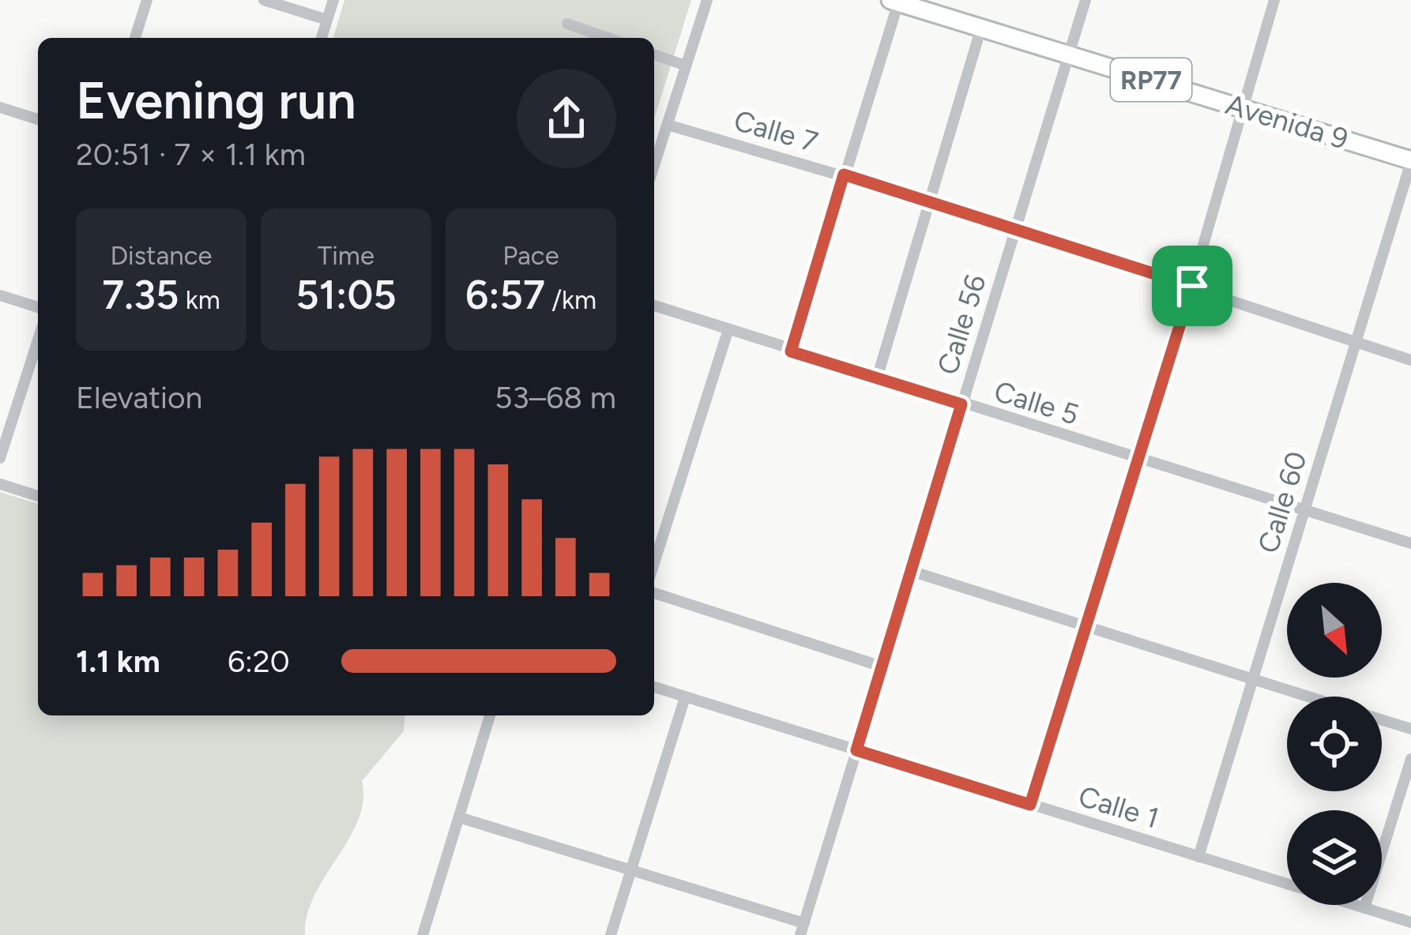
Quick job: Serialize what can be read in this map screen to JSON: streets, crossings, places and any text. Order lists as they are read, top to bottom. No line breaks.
{"streets":{"main road":["RP77","Avenida 9"],"street":["Calle 7","Calle 56","Calle 5","Calle 60","Calle 1"]},"crossings":[["Avenida 9","Calle 56"],["Avenida 9","Calle 60"],["Calle 7","Calle 56"],["Calle 7","Calle 60"],["Calle 56","Calle 5"],["Calle 56","Calle 1"],["Calle 5","Calle 60"],["Calle 60","Calle 1"]],"north":"bottom right","page":{"heading":["Evening run","20:51 · 7 × 1.1 km"],"stats":[["Distance","7.35 km"],["Time","51:05"],["Pace","6:57 /km"]],"chart":["Elevation","53–68 m"],"list":[{"name":"1.1 km","note":"6:20"}]}}
